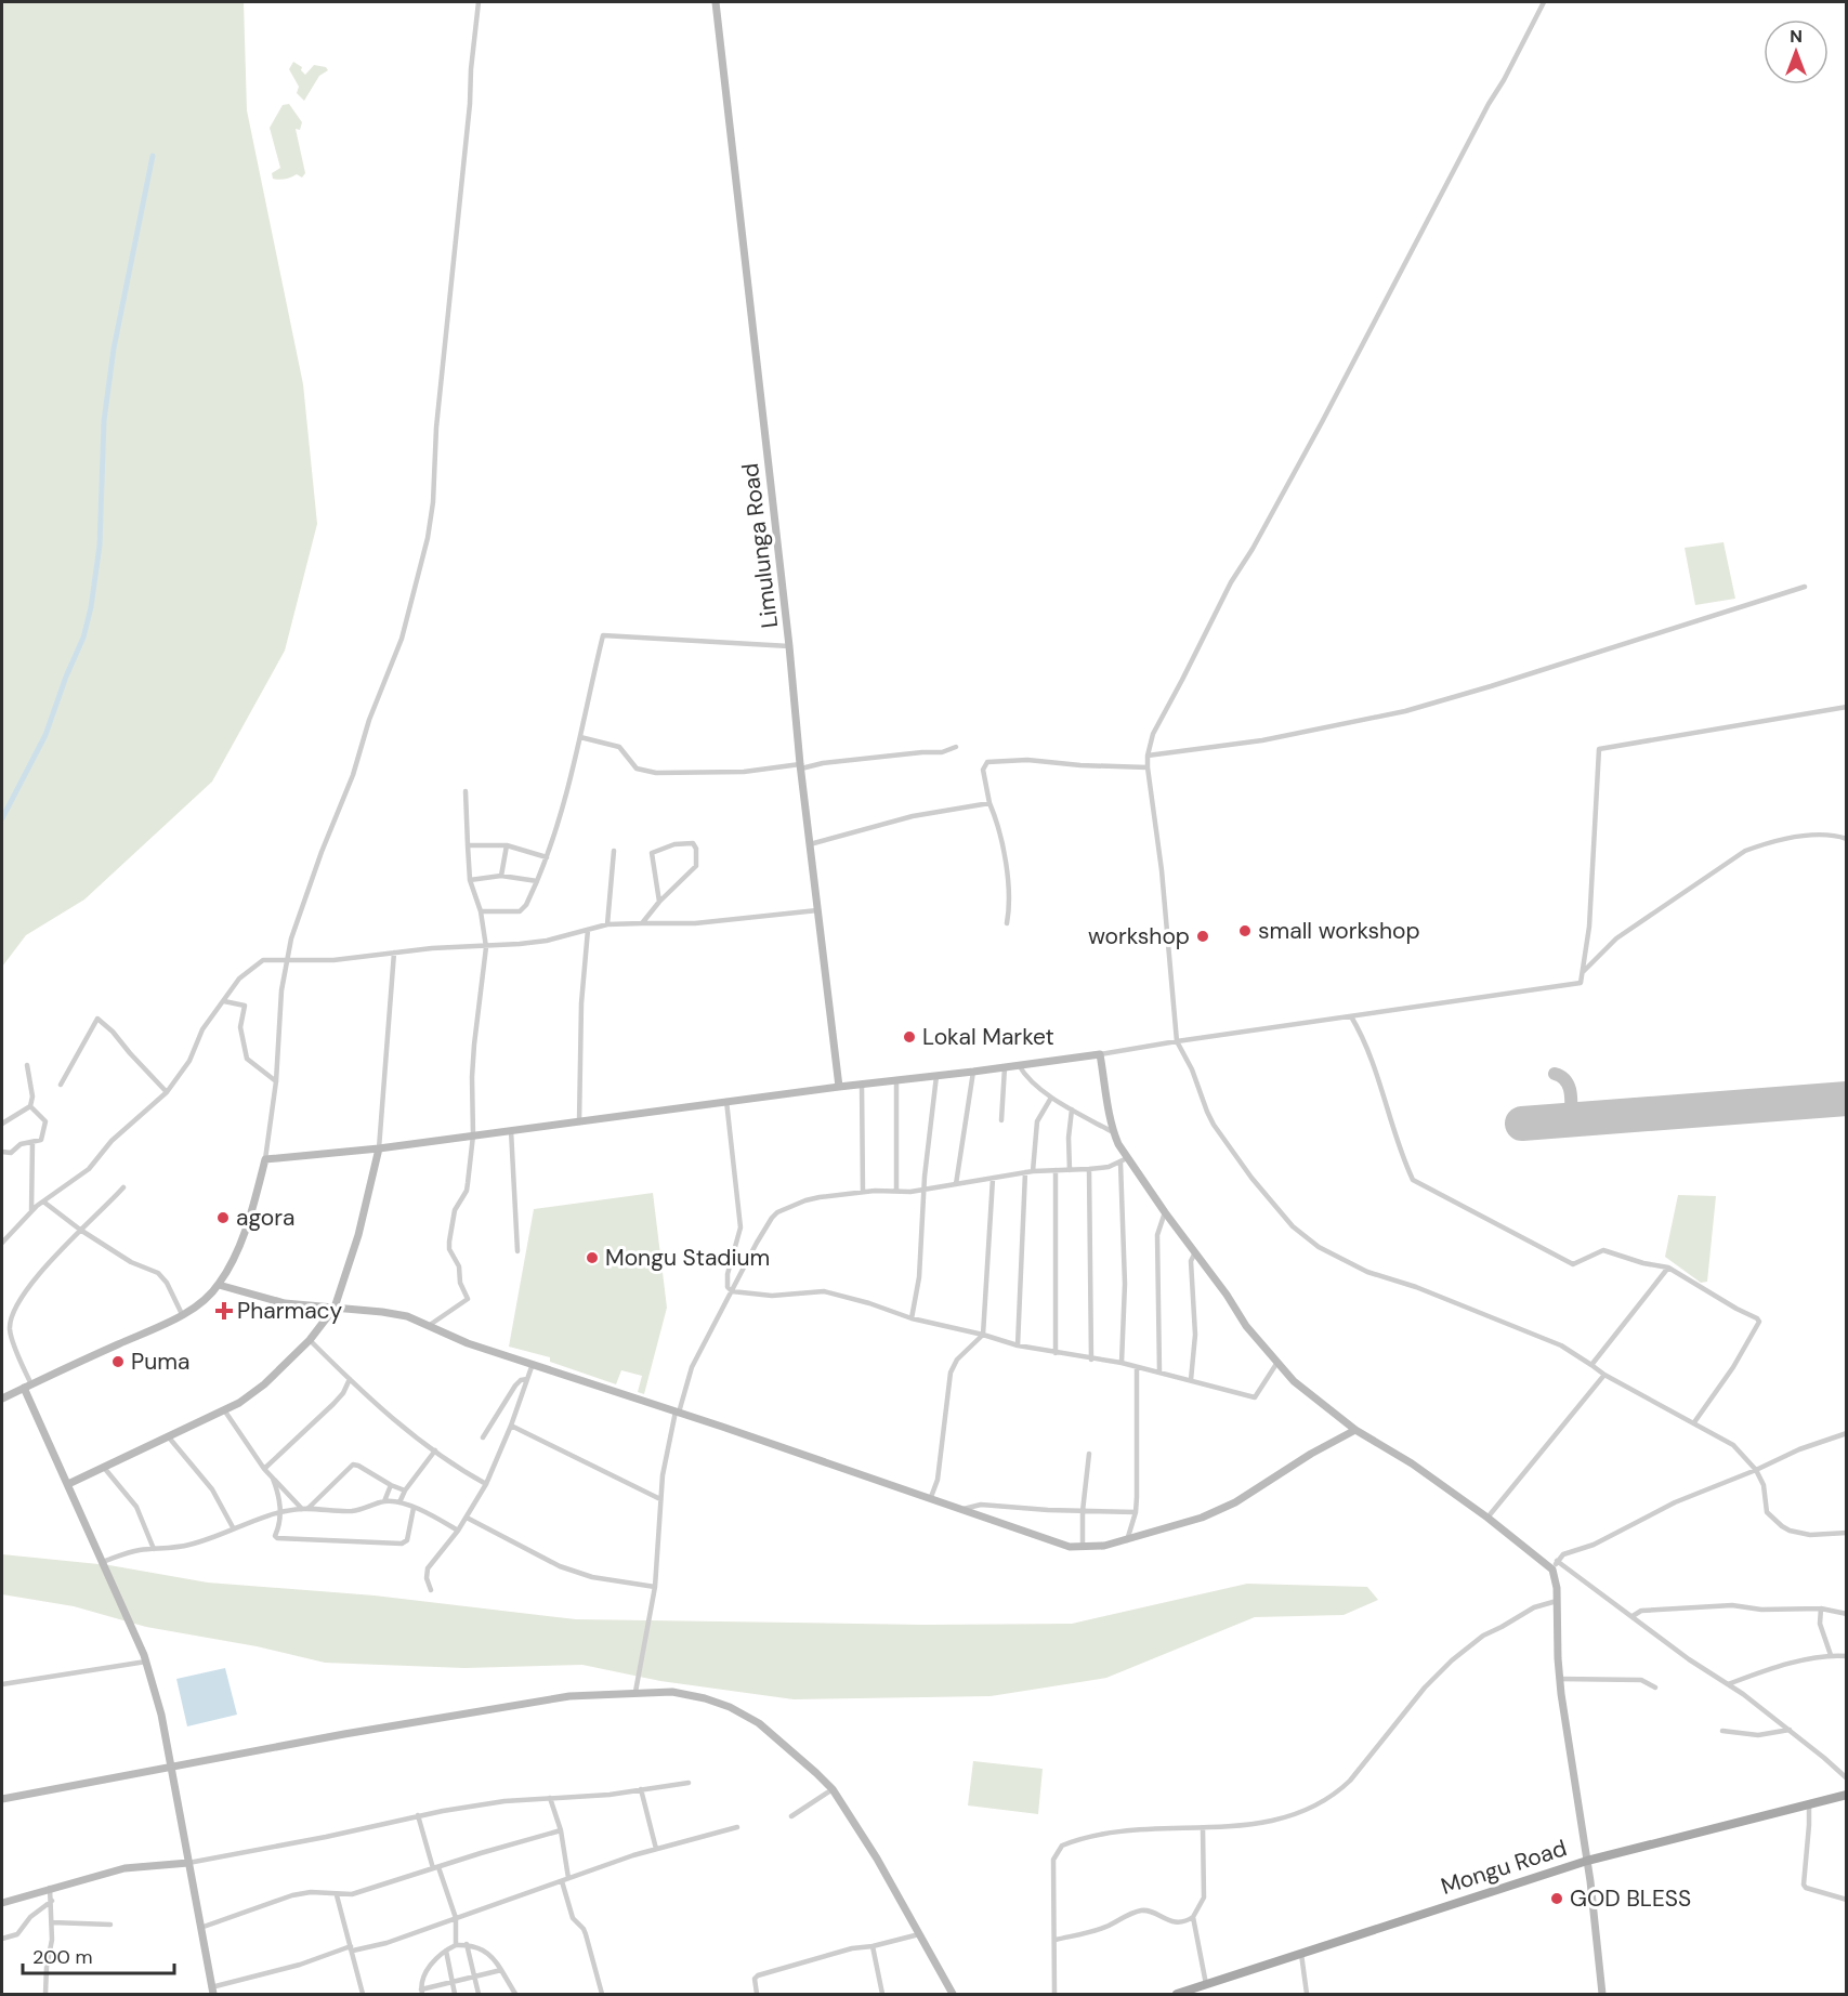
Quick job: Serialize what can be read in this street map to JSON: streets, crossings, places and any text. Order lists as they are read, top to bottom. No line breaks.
{"streets":{"main road":["Limulunga Road","Mongu Road"]},"places":{"other":["small workshop","workshop","Lokal Market","agora","Mongu Stadium","Puma","GOD BLESS"],"health":["Pharmacy"]},"scale_bar":"200 m","north":"top"}
